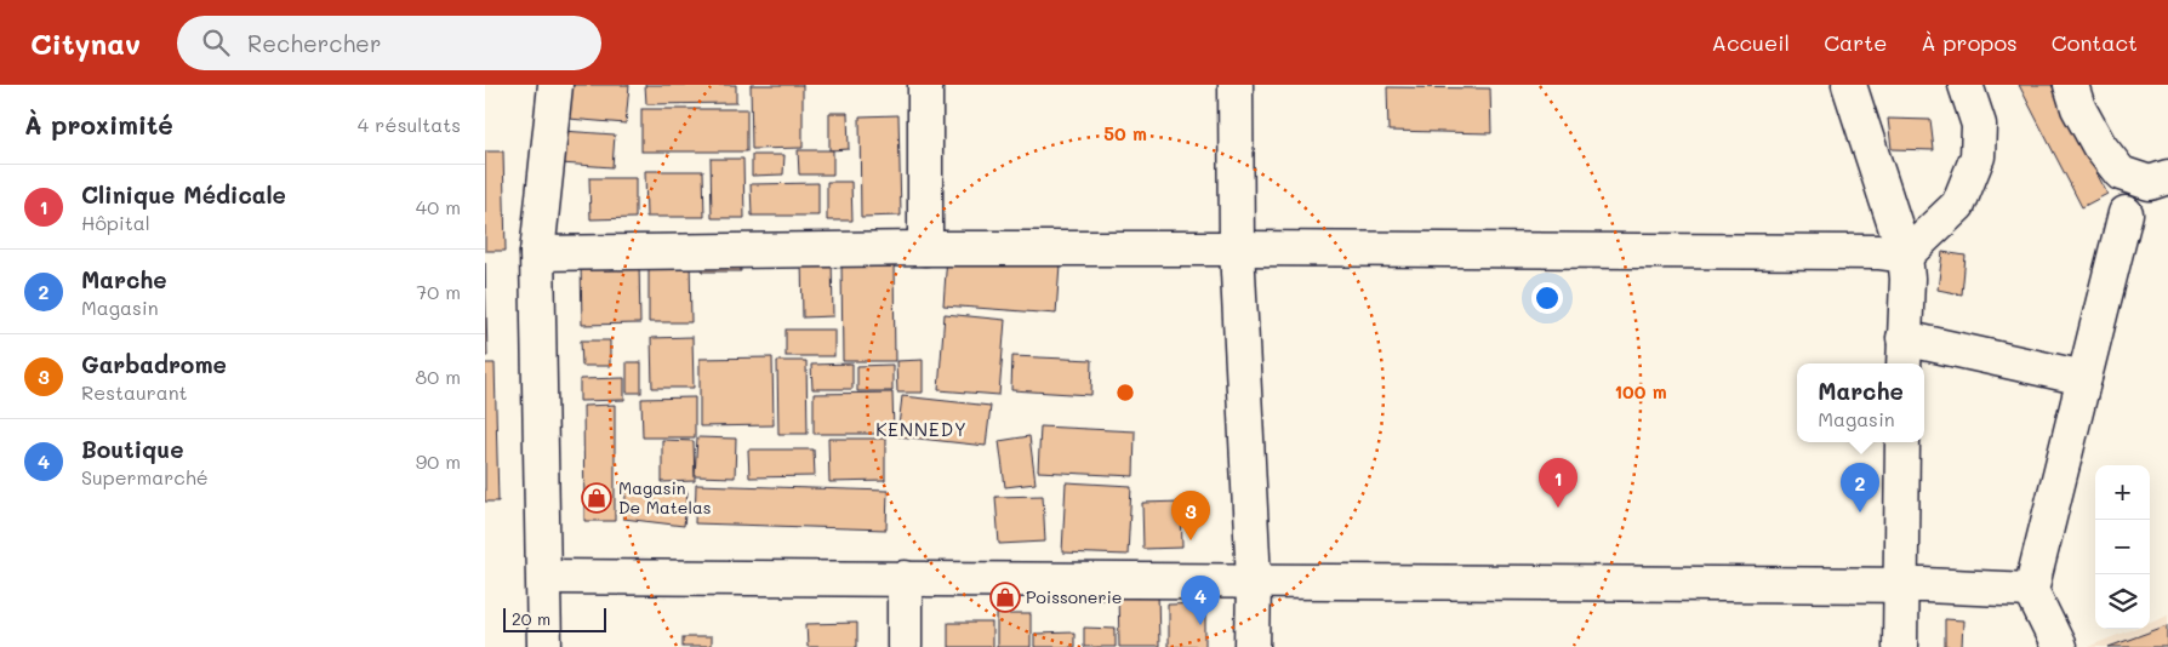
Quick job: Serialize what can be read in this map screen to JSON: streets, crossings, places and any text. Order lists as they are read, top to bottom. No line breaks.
{"districts":["KENNEDY"],"places":{"shop":["Magasin De Matelas","Poissonerie"]},"scale_bar":"20 m","page":{"header":"Citynav","search":"Rechercher","nav":["Accueil","Carte","À propos","Contact"],"heading":["À proximité","4 résultats"],"list":[{"mark":"1","name":"Clinique Médicale","note":"Hôpital","value":"40 m"},{"mark":"2","name":"Marche","note":"Magasin","value":"70 m"},{"mark":"3","name":"Garbadrome","note":"Restaurant","value":"80 m"},{"mark":"4","name":"Boutique","note":"Supermarché","value":"90 m"}],"popup":["Marche","Magasin"],"pins":["1","2","3","4"],"map_buttons":["+","−"],"scale":"20 m"},"rings":["50 m","100 m"]}
